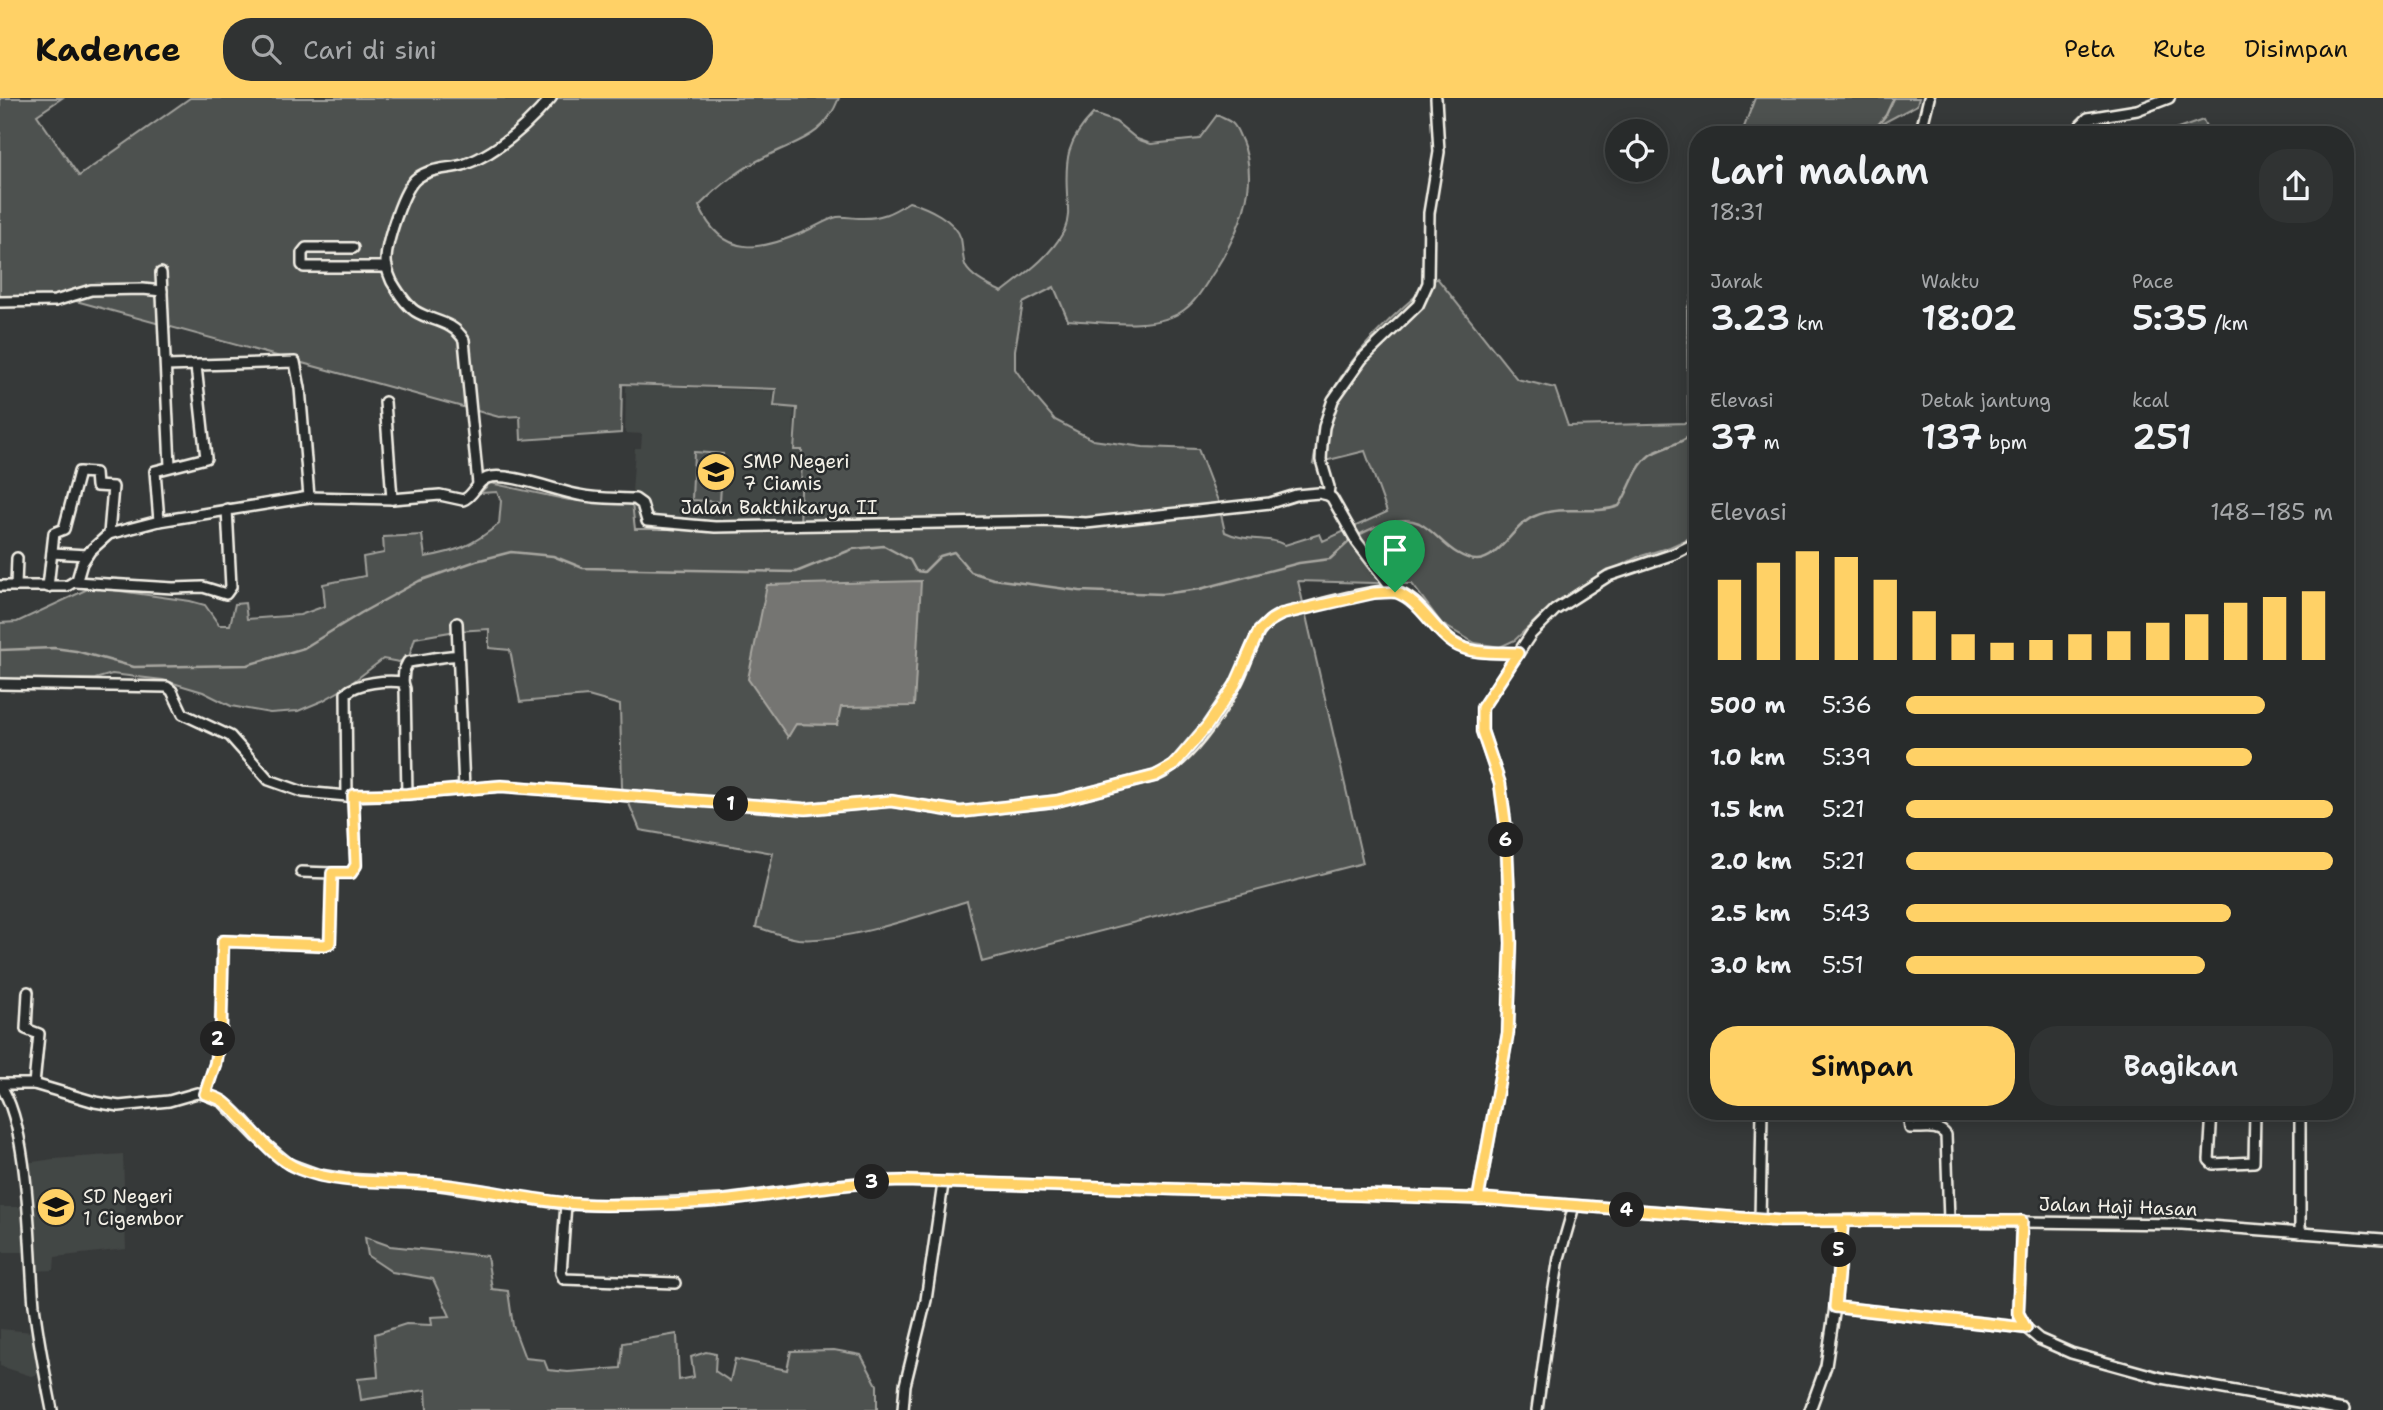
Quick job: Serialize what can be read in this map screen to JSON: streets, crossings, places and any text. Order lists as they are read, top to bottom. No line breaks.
{"streets":{"street":["Jalan Bakthikarya II","Jalan Haji Hasan"]},"places":{"school or university":["SMP Negeri 7 Ciamis","SD Negeri 1 Cigembor"]},"page":{"header":"Kadence","search":"Cari di sini","nav":["Peta","Rute","Disimpan"],"heading":["Lari malam","18:31"],"stats":[["Jarak","3.23 km"],["Waktu","18:02"],["Pace","5:35 /km"],["Elevasi","37 m"],["Detak jantung","137 bpm"],["kcal","251"]],"chart":["Elevasi","148–185 m"],"list":[{"name":"500 m","note":"5:36"},{"name":"1.0 km","note":"5:39"},{"name":"1.5 km","note":"5:21"},{"name":"2.0 km","note":"5:21"},{"name":"2.5 km","note":"5:43"},{"name":"3.0 km","note":"5:51"}],"pins":["1","6","2","3","4","5"],"buttons":["Simpan","Bagikan"]}}
